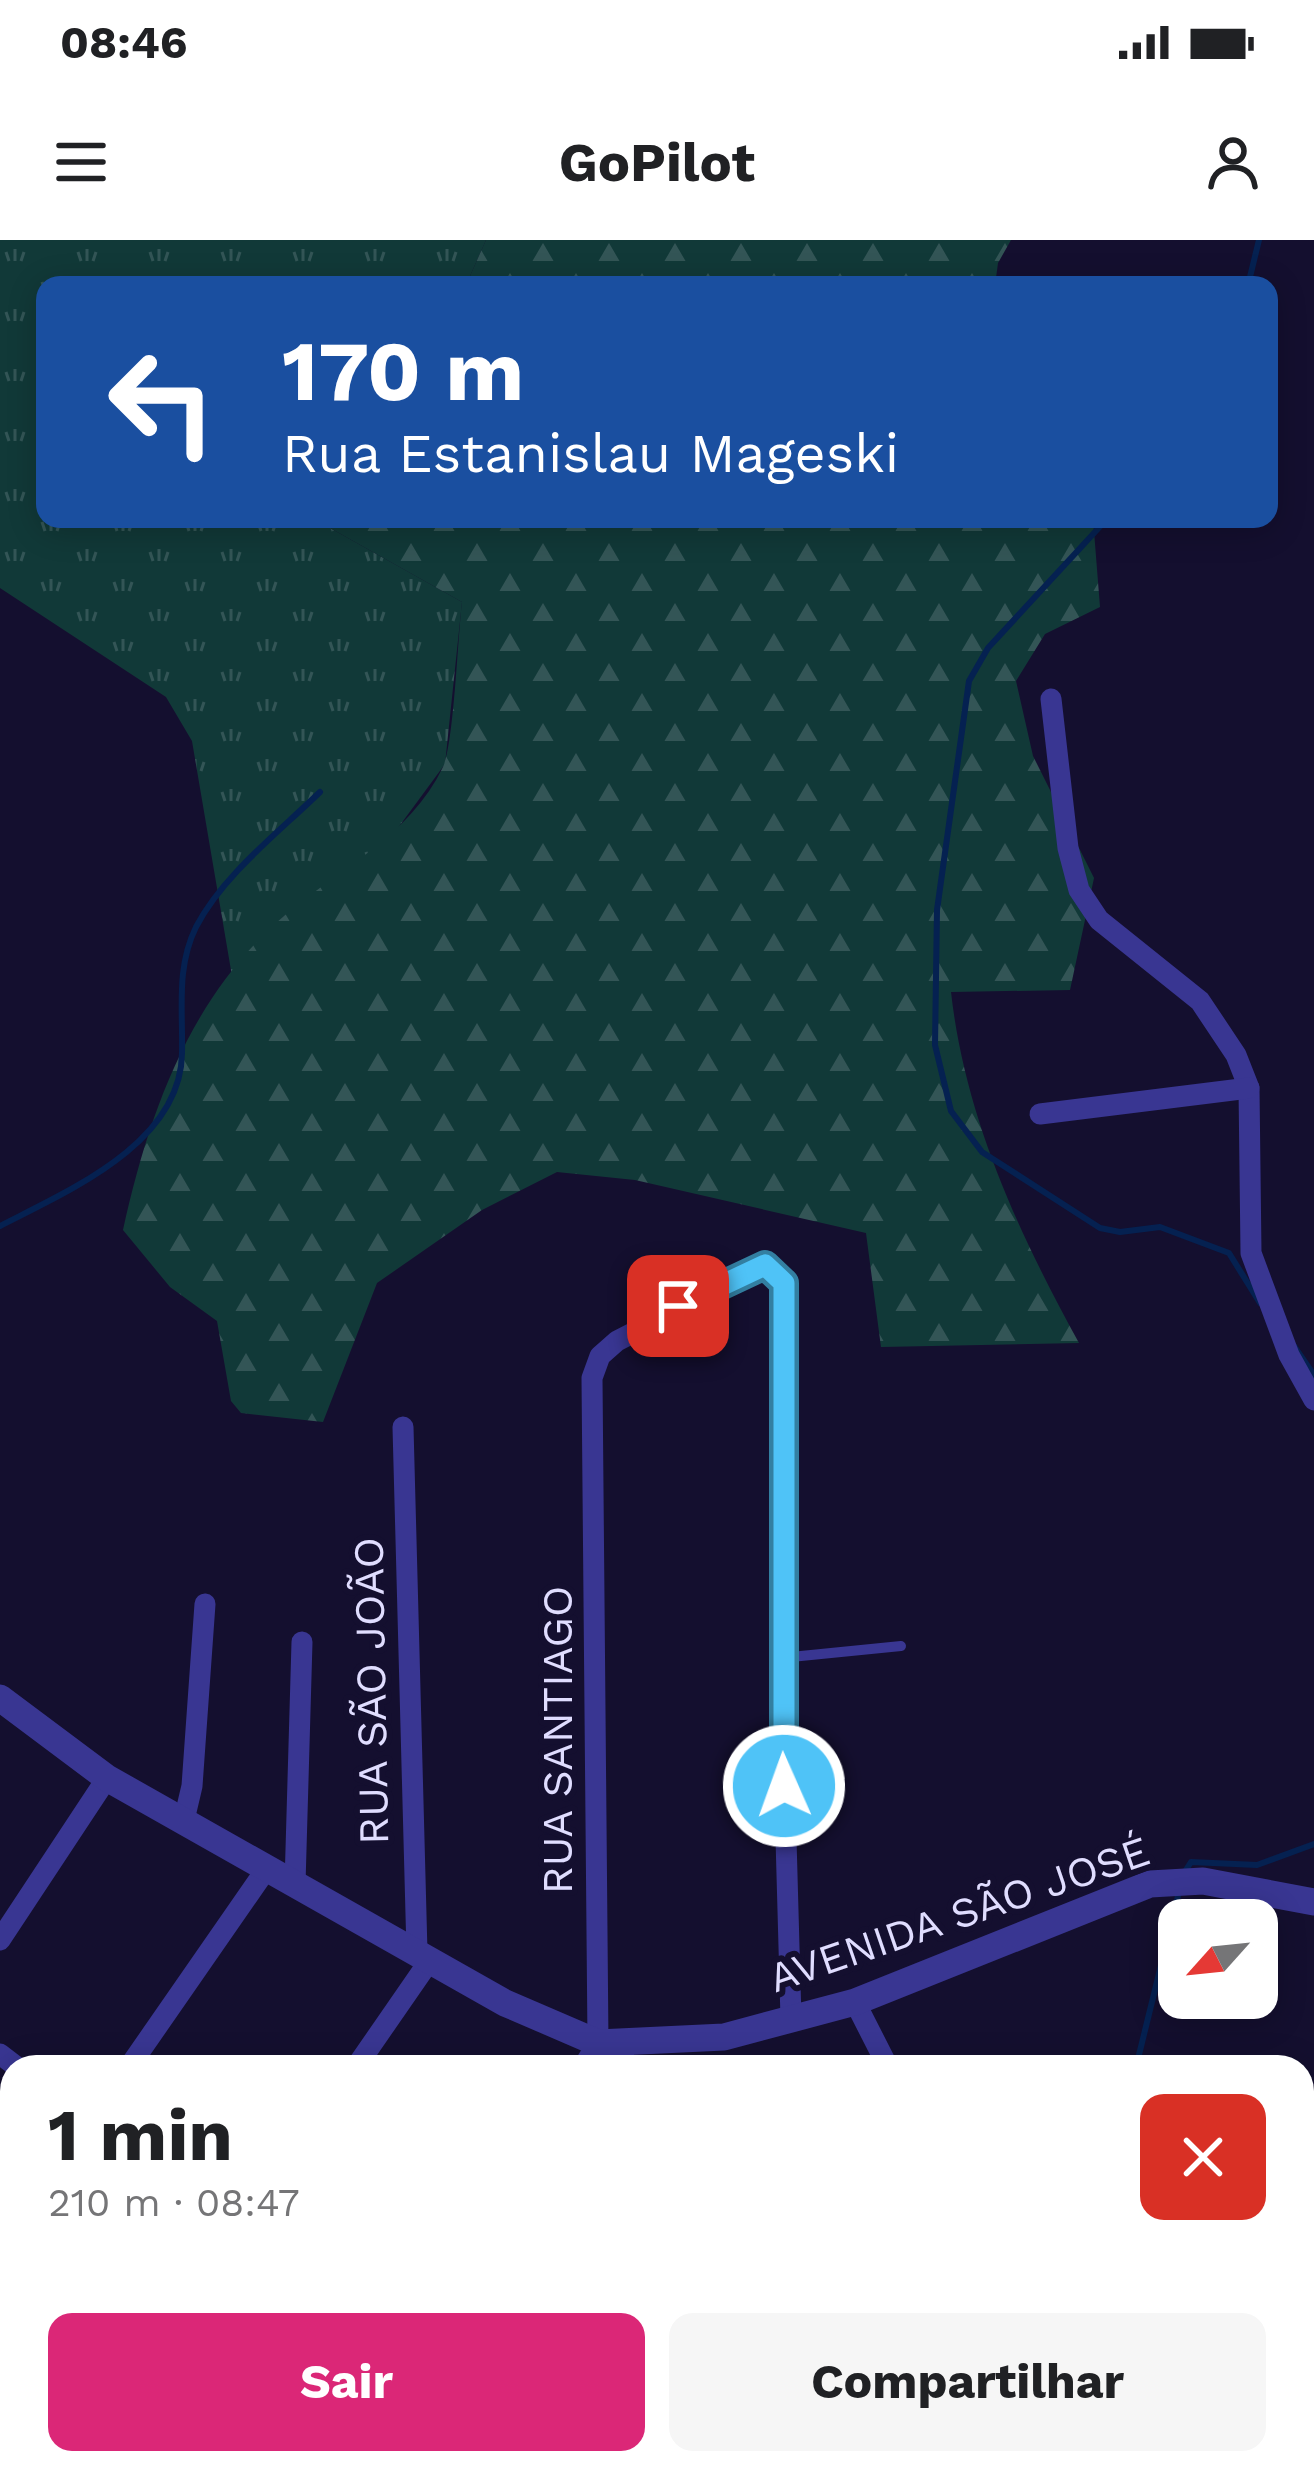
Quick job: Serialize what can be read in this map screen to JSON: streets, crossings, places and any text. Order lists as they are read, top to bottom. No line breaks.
{"streets":{"street":["RUA SÃO JOÃO","RUA SANTIAGO","AVENIDA SÃO JOSÉ"]},"crossings":[["RUA SÃO JOÃO","AVENIDA SÃO JOSÉ"],["RUA SANTIAGO","AVENIDA SÃO JOSÉ"]],"north":"bottom left","page":{"status":"08:46","header":"GoPilot","turn":["170 m","Rua Estanislau Mageski"],"heading":["1 min","210 m · 08:47"],"buttons":["Sair","Compartilhar"]}}
